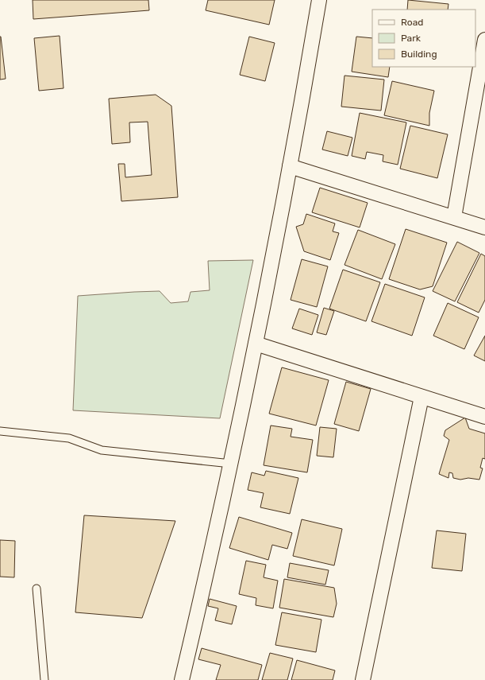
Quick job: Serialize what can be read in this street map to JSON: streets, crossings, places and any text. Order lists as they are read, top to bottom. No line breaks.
{"legend":["Road","Park","Building"]}
